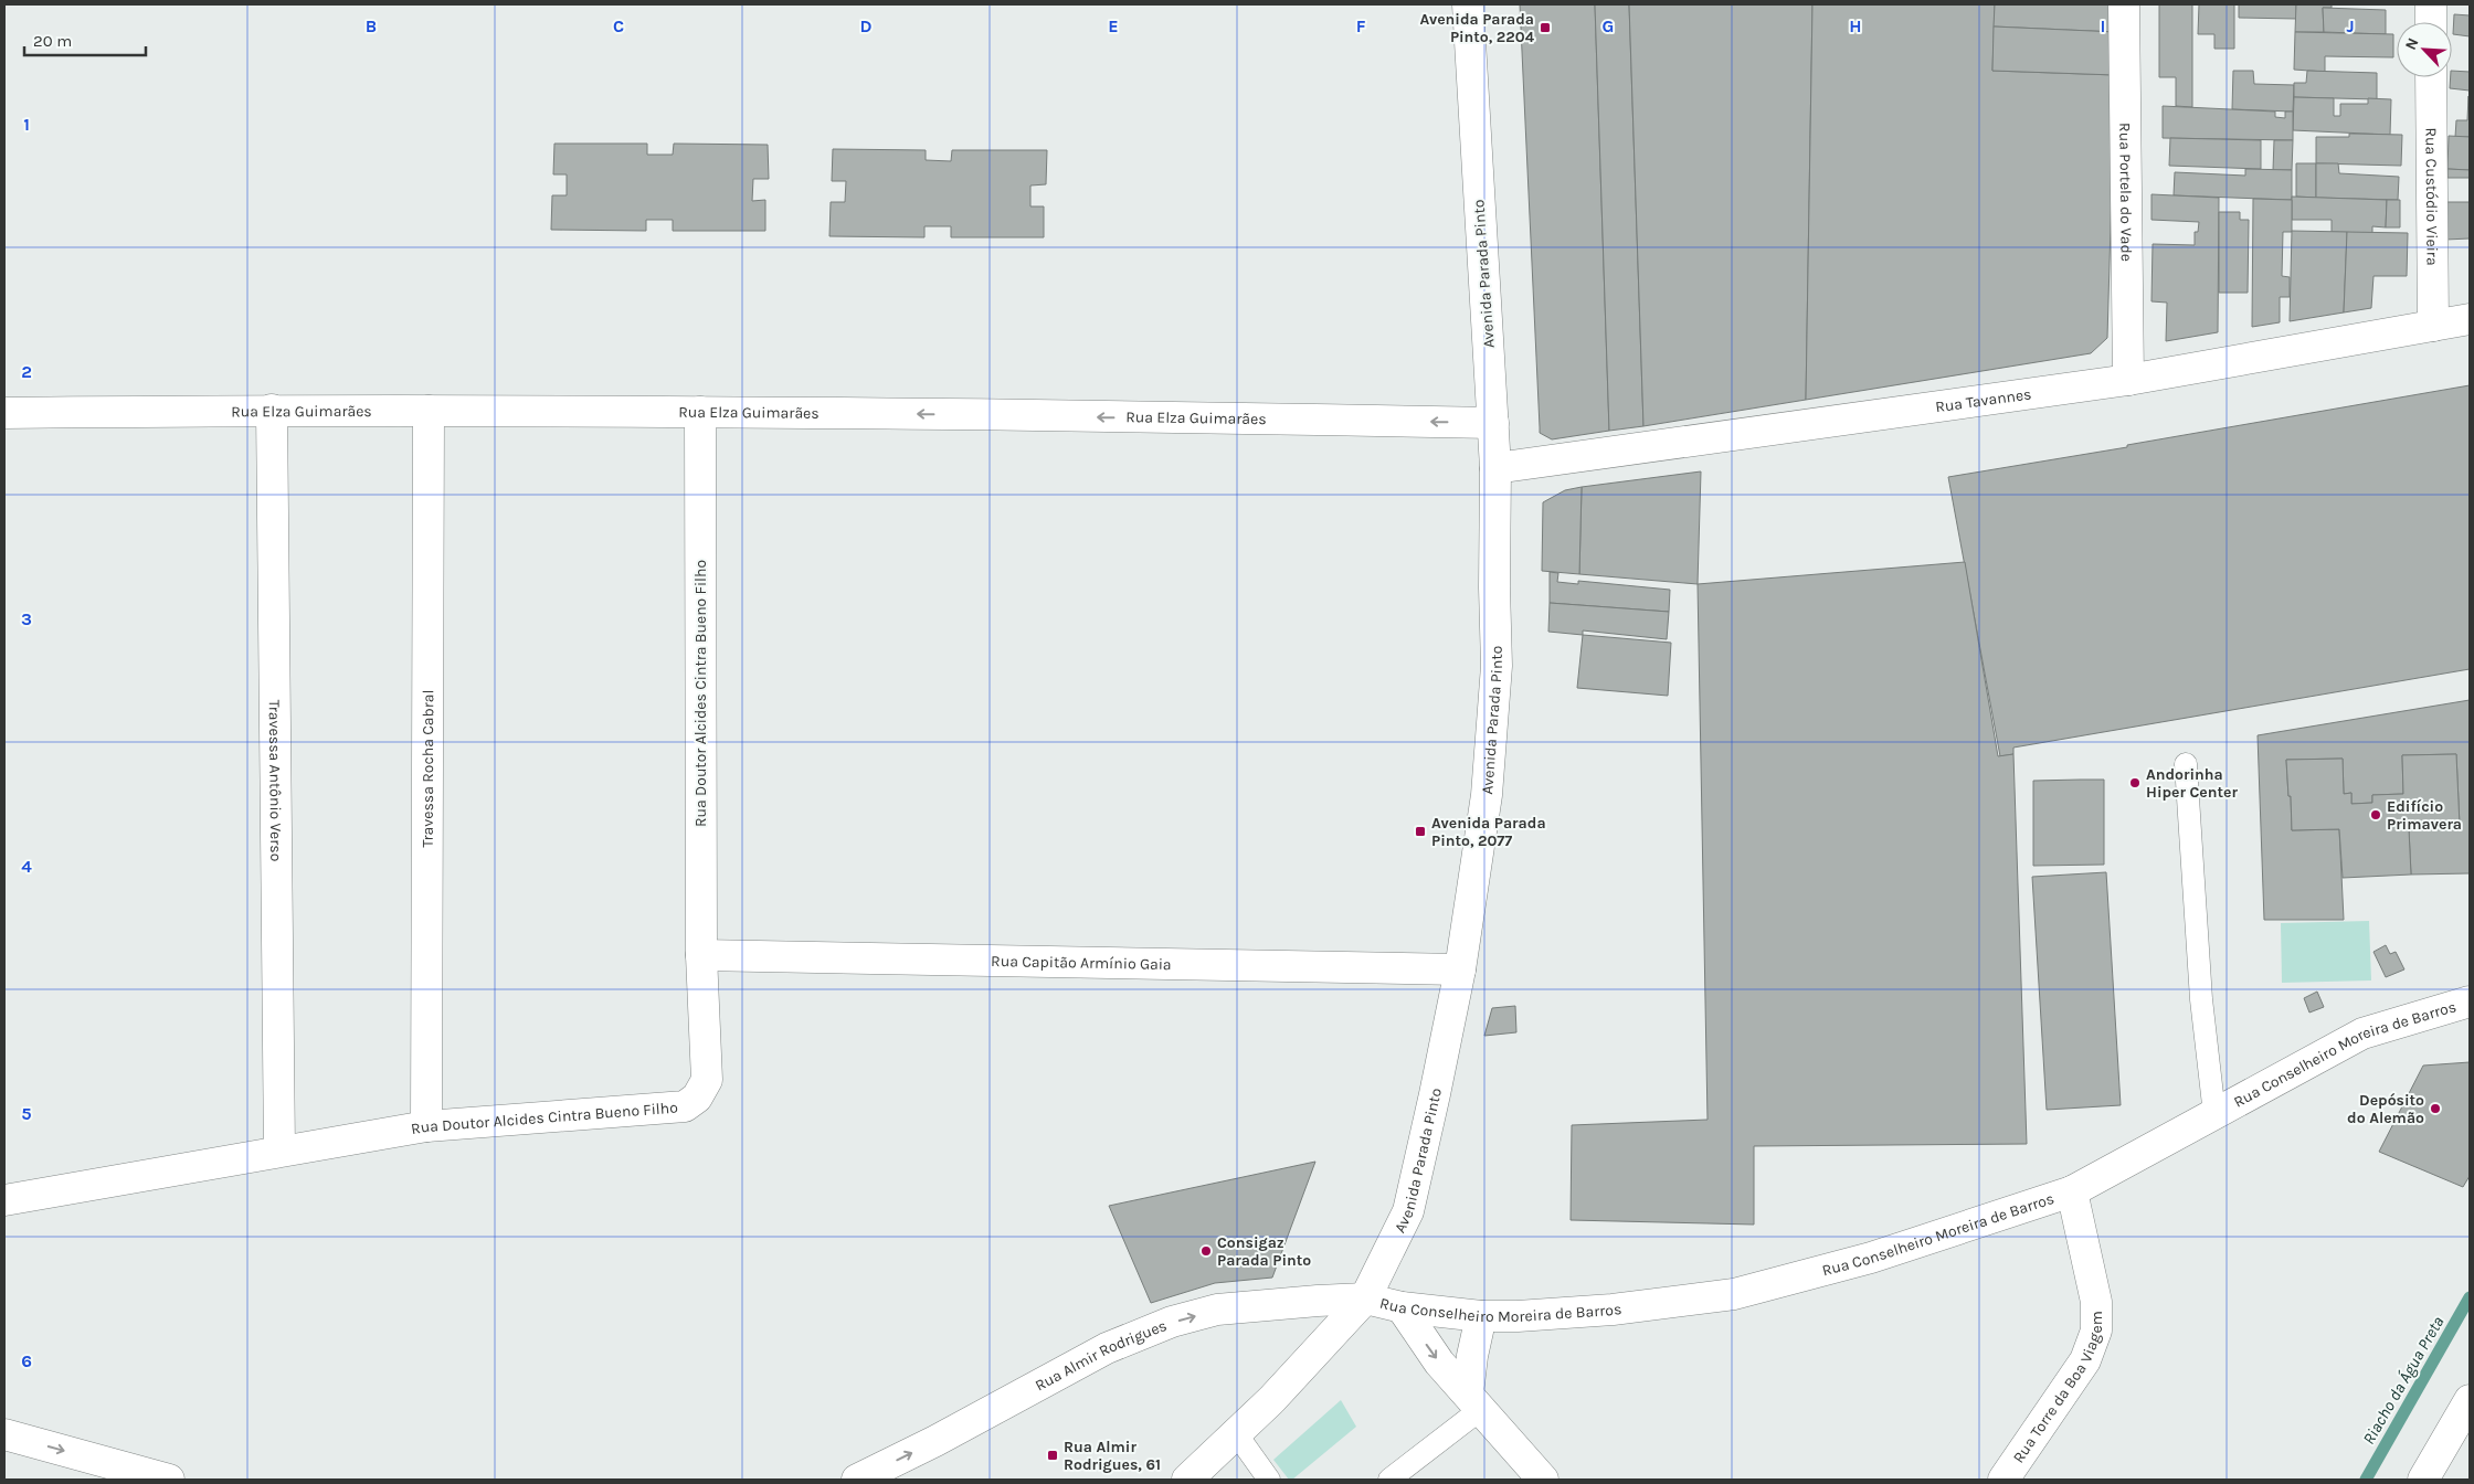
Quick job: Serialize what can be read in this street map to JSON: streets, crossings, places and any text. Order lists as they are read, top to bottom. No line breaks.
{"streets":{"street":["Rua Portela do Vade","Rua Custódio Vieira","Avenida Parada Pinto","Rua Tavannes","Rua Elza Guimarães","Rua Doutor Alcides Cintra Bueno Filho","Travessa Rocha Cabral","Travessa Antônio Verso","Rua Capitão Armínio Gaia","Rua Conselheiro Moreira de Barros","Rua Almir Rodrigues","Rua Torre da Boa Viagem"]},"crossings":[["Rua Portela do Vade","Rua Tavannes"],["Rua Custódio Vieira","Rua Tavannes"],["Avenida Parada Pinto","Rua Tavannes"],["Avenida Parada Pinto","Rua Elza Guimarães"],["Avenida Parada Pinto","Rua Capitão Armínio Gaia"],["Avenida Parada Pinto","Rua Conselheiro Moreira de Barros"],["Avenida Parada Pinto","Rua Almir Rodrigues"],["Rua Elza Guimarães","Rua Doutor Alcides Cintra Bueno Filho"],["Rua Elza Guimarães","Travessa Rocha Cabral"],["Rua Elza Guimarães","Travessa Antônio Verso"],["Rua Doutor Alcides Cintra Bueno Filho","Travessa Rocha Cabral"],["Rua Doutor Alcides Cintra Bueno Filho","Travessa Antônio Verso"],["Rua Doutor Alcides Cintra Bueno Filho","Rua Capitão Armínio Gaia"],["Rua Conselheiro Moreira de Barros","Rua Almir Rodrigues"],["Rua Conselheiro Moreira de Barros","Rua Torre da Boa Viagem"]],"one_way":["Rua Elza Guimarães","Rua Almir Rodrigues"],"water":["Riacho da Água Preta"],"places":{"transit":["Avenida Parada Pinto, 2204","Avenida Parada Pinto, 2077","Rua Almir Rodrigues, 61"],"other":["Andorinha Hiper Center","Edifício Primavera","Depósito do Alemão","Consigaz Parada Pinto"]},"scale_bar":"20 m","north":"top left","grid":{"columns":["B","C","D","E","F","G","H","I","J"],"rows":["1","2","3","4","5","6"]}}
